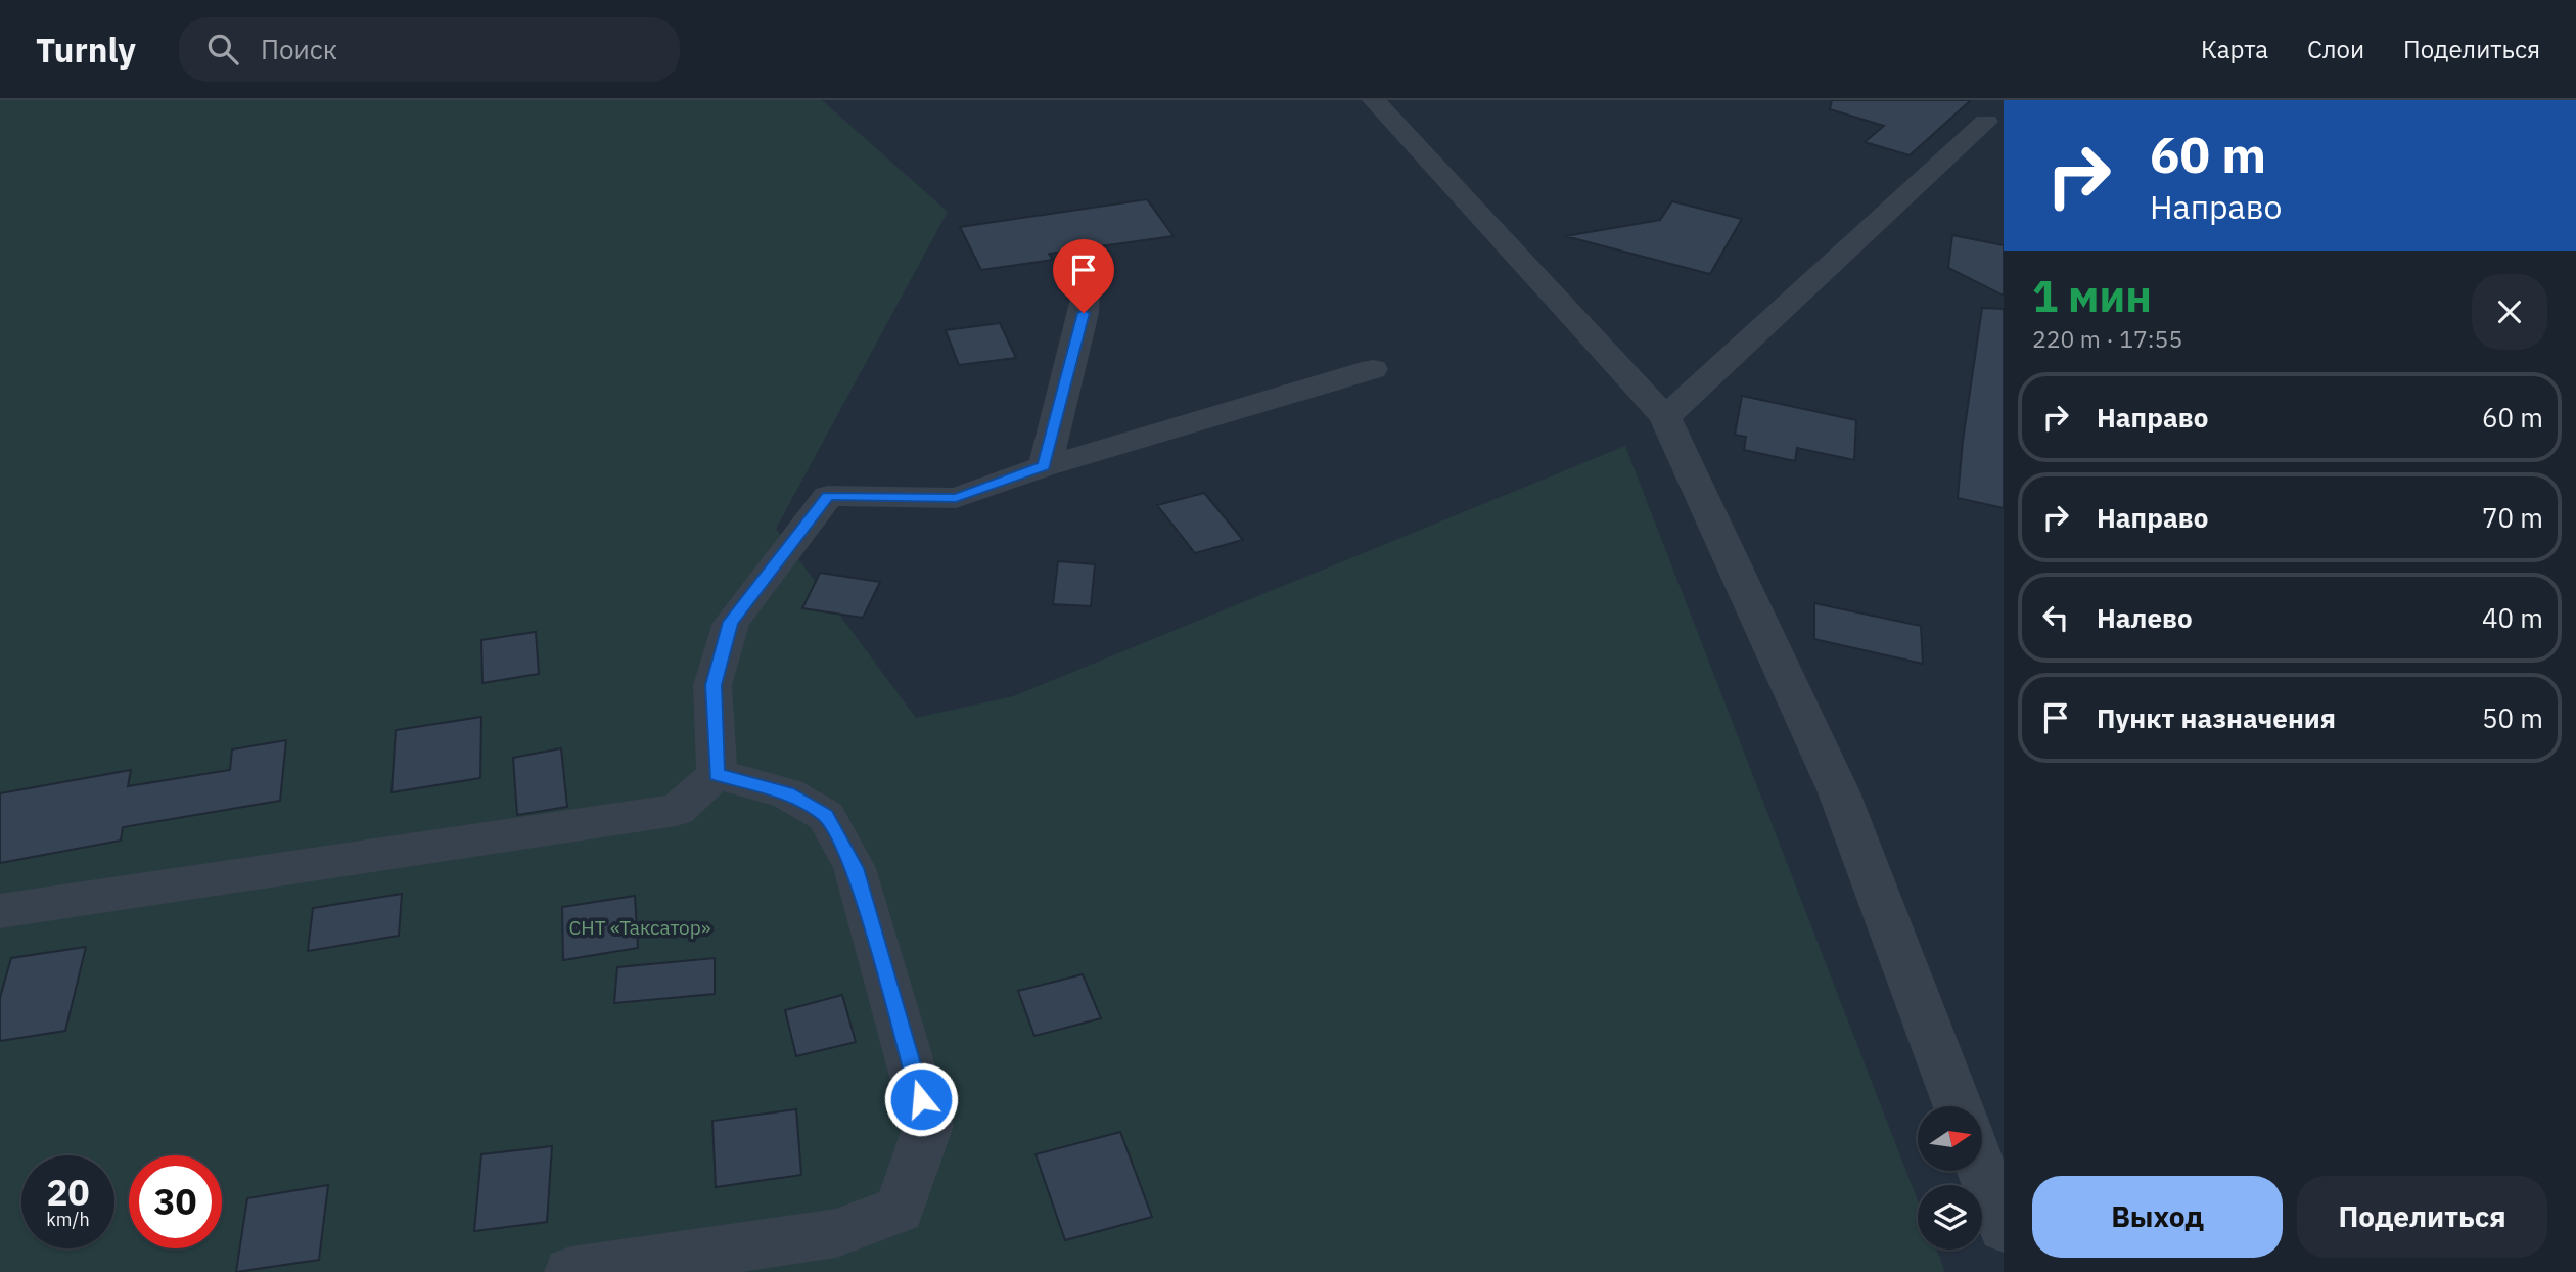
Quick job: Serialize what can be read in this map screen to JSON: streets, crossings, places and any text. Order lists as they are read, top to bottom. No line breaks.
{"parks":["СНТ «Таксатор»"],"north":"right","page":{"header":"Turnly","search":"Поиск","nav":["Карта","Слои","Поделиться"],"turn":["60 m","Направо"],"heading":["1 мин","220 m · 17:55"],"list":[{"name":"Направо","value":"60 m"},{"name":"Направо","value":"70 m"},{"name":"Налево","value":"40 m"},{"name":"Пункт назначения","value":"50 m"}],"speed":"20 km/h","limit":"30","buttons":["Выход","Поделиться"]}}
